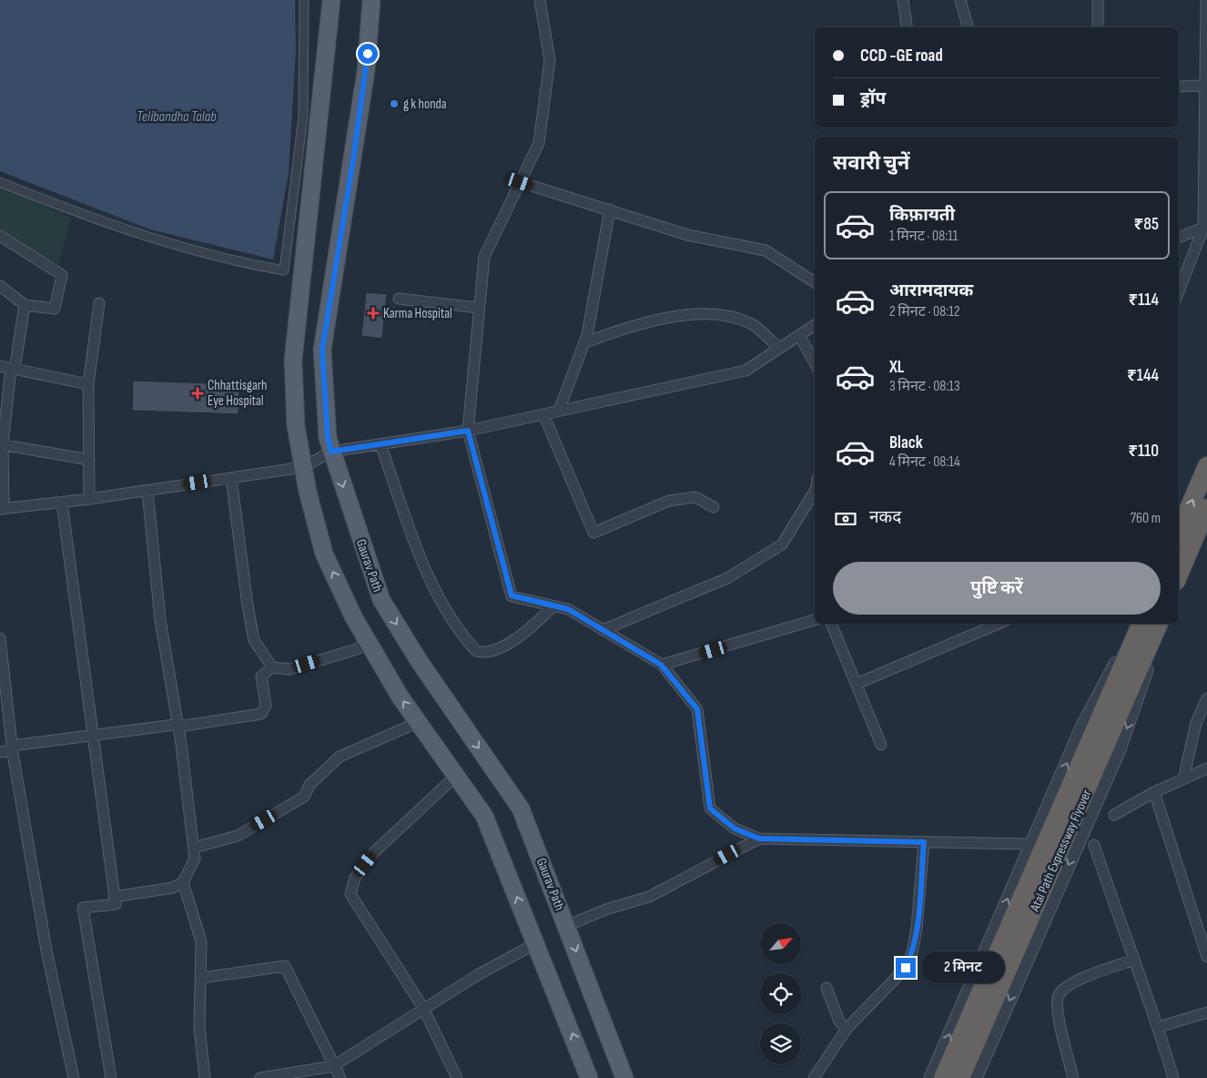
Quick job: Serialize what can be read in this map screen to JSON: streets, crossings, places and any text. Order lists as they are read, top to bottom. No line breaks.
{"streets":{"highway":["Atal Path Expressway Flyover"],"main road":["Gaurav Path"]},"water":["Telibandha Talab"],"places":{"other":["g k honda"],"health":["Karma Hospital","Chhattisgarh Eye Hospital"]},"north":"top right","page":{"banner":["CCD -GE road","ड्रॉप"],"heading":"सवारी चुनें","list":[{"name":"किफ़ायती","note":"1 मिनट · 08:11","value":"₹85"},{"name":"आरामदायक","note":"2 मिनट · 08:12","value":"₹114"},{"name":"XL","note":"3 मिनट · 08:13","value":"₹144"},{"name":"Black","note":"4 मिनट · 08:14","value":"₹110"}],"pay":["नकद","760 m"],"buttons":"पुष्टि करें","bubble":"2 मिनट"}}
